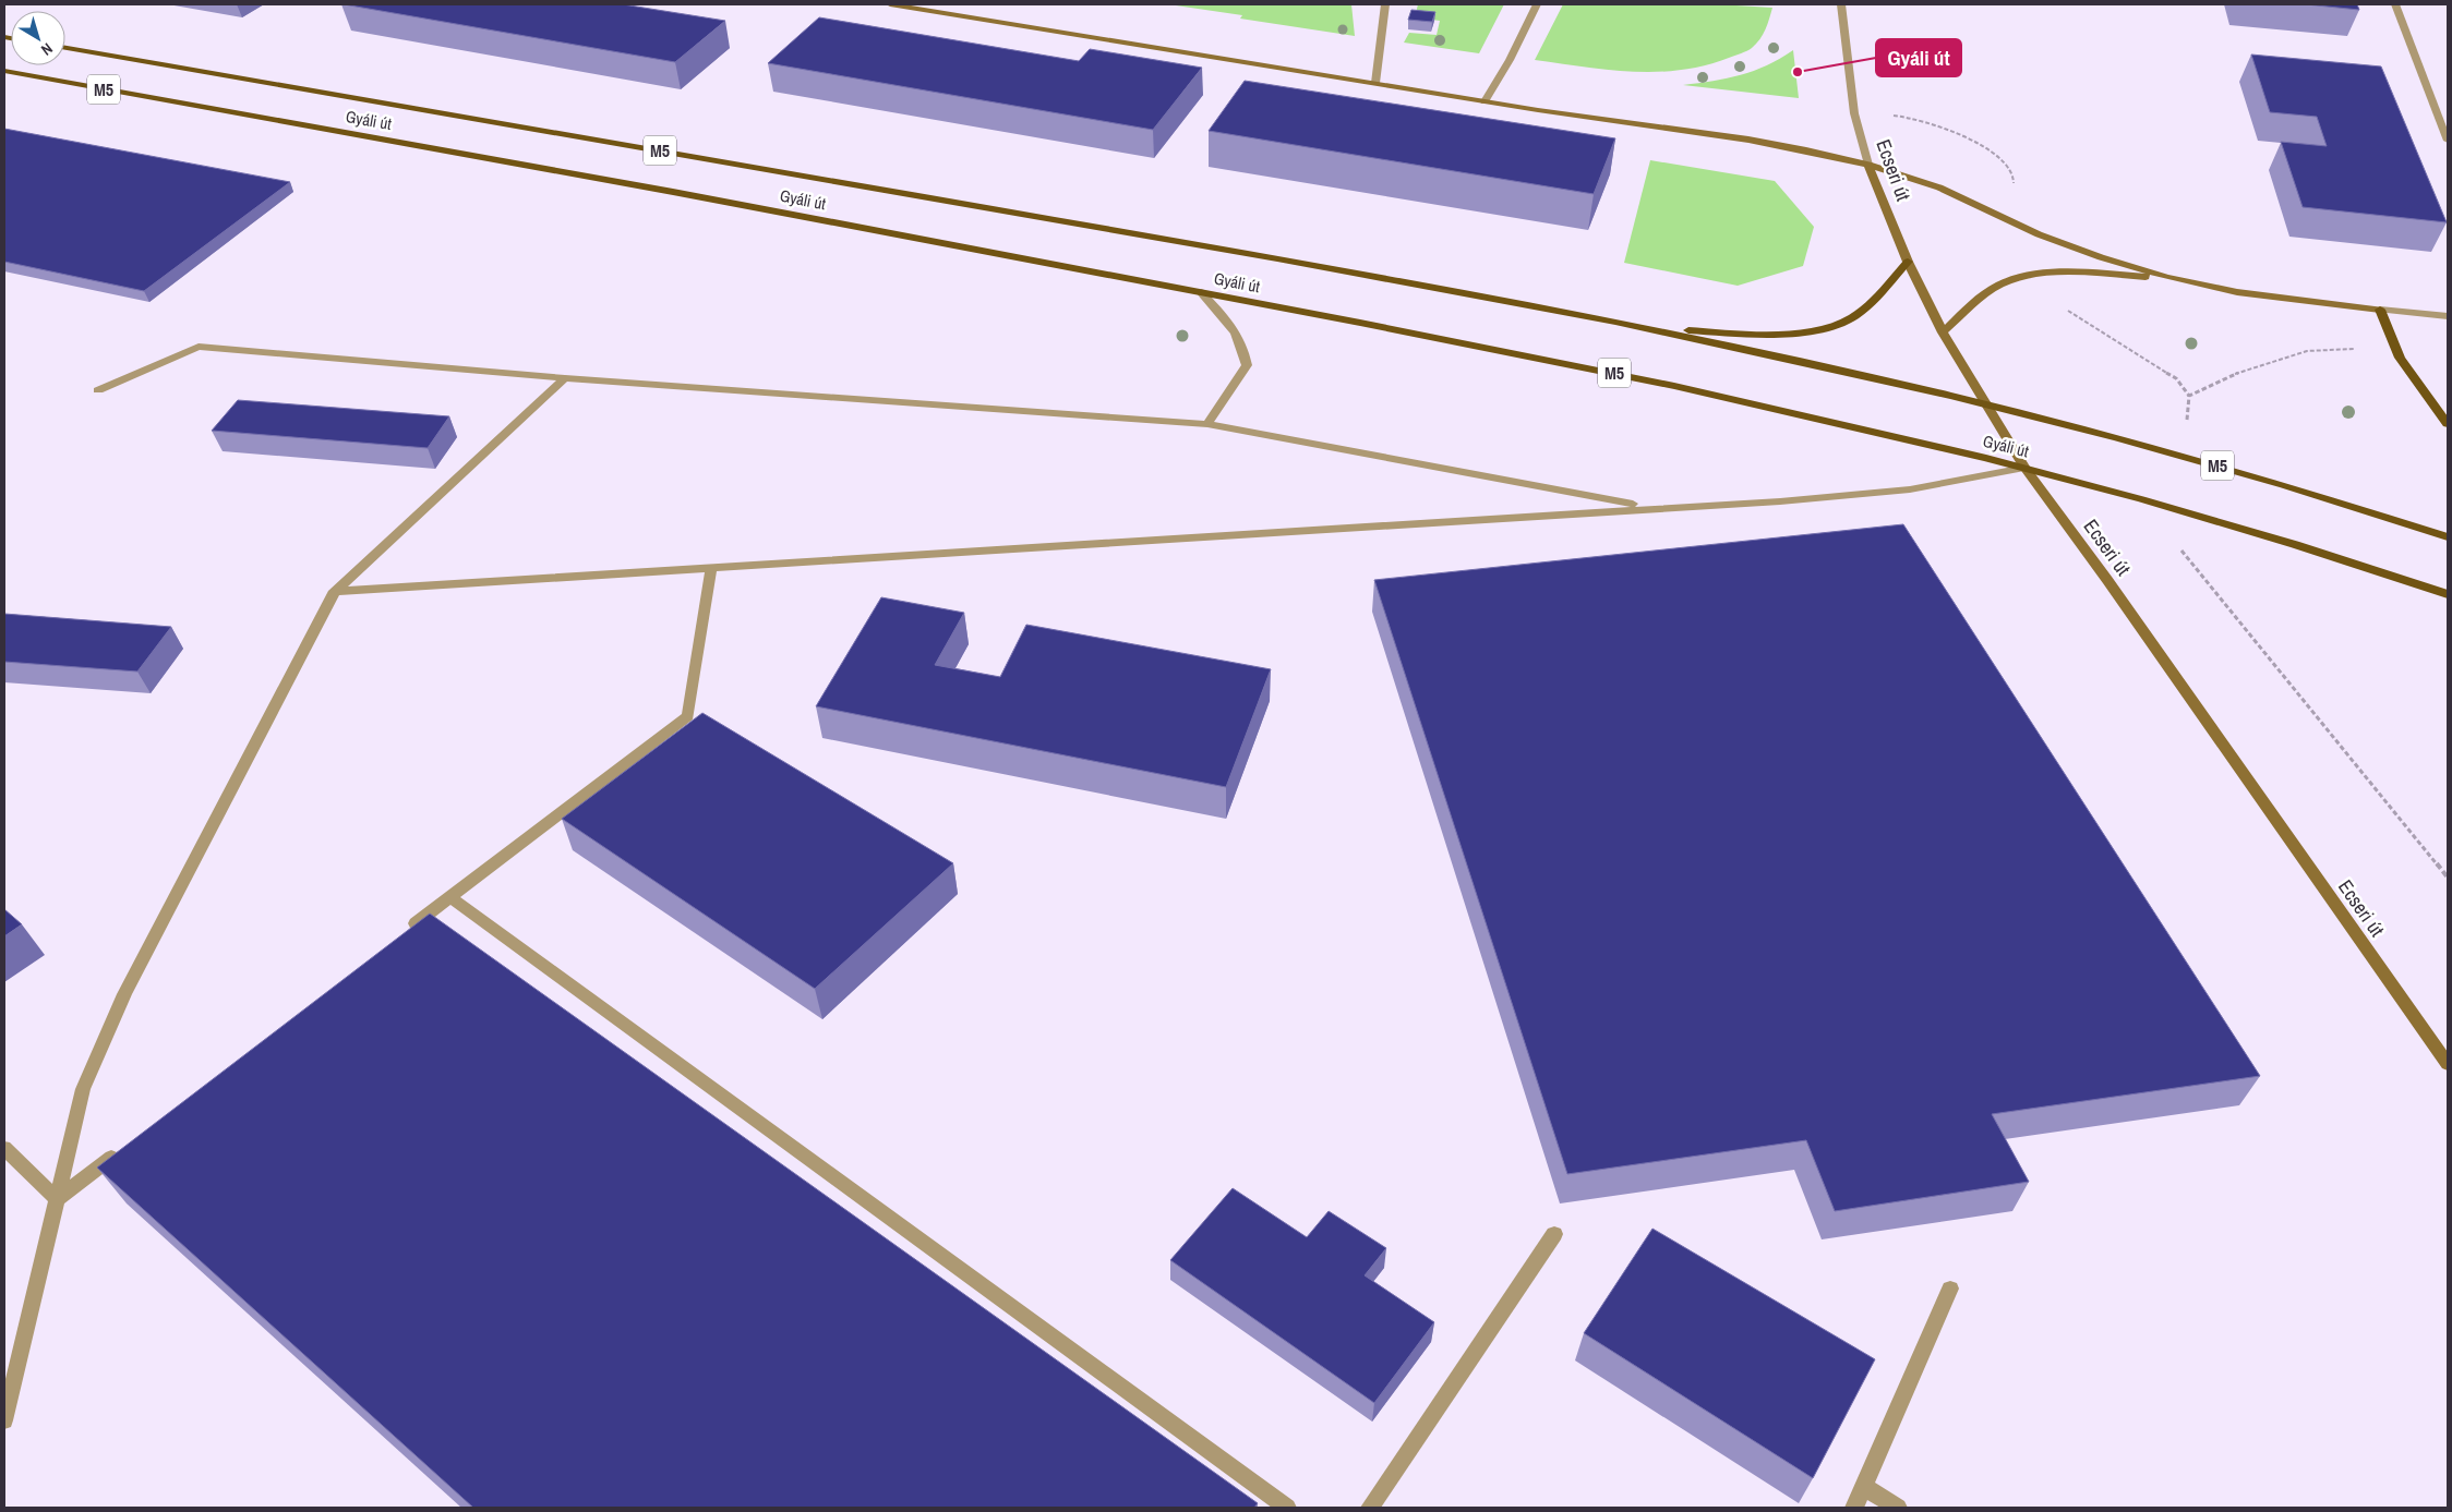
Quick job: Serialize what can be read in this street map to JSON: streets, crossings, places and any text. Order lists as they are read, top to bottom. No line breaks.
{"streets":{"main road":["M5","Gyáli út"],"street":["Ecseri út"]},"crossings":[["Gyáli út","Ecseri út"]],"places":["Gyáli út"],"north":"bottom right"}
